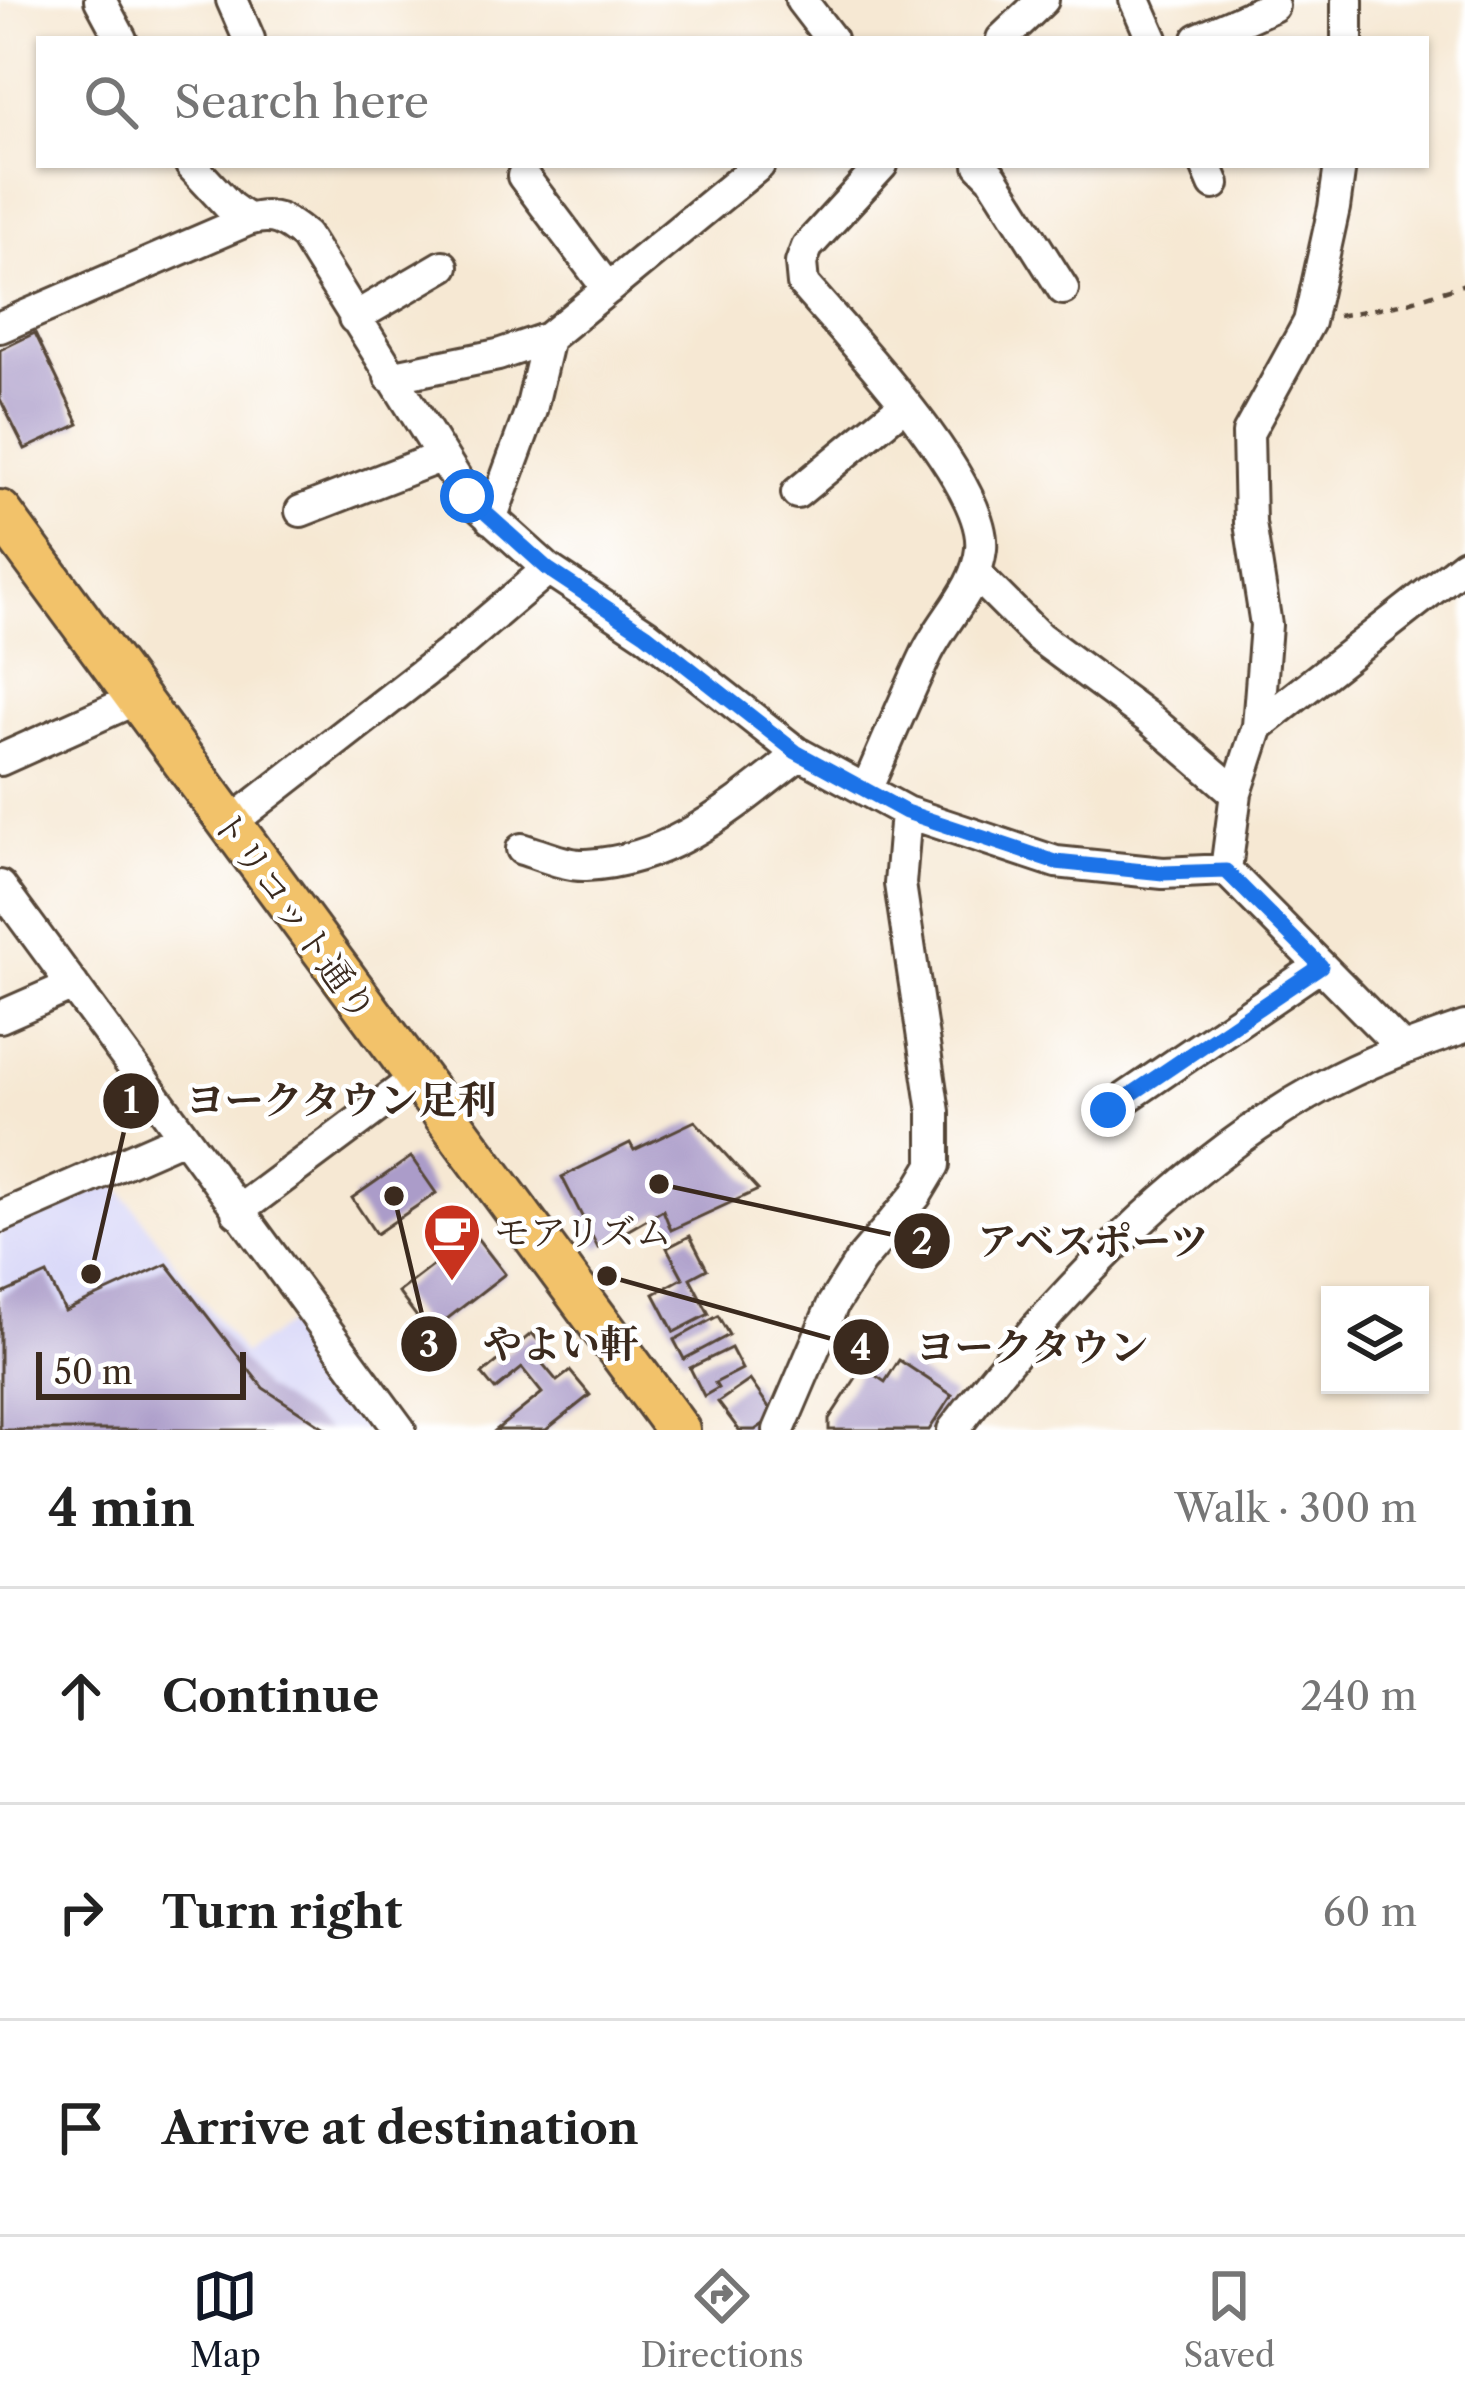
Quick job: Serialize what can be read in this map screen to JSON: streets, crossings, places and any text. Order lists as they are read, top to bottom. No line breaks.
{"streets":{"highway":["トリコット通り"]},"places":{"other":["アベスポーツ","やよい軒","ヨークタウン足利","ヨークタウン"],"cafe":["モアリズム"]},"scale_bar":"50 m","page":{"search":"Search here","scale":"50 m","heading":["4 min","Walk · 300 m"],"list":[["Continue","240 m"],["Turn right","60 m"],"Arrive at destination"],"nav":["Map","Directions","Saved"]}}
